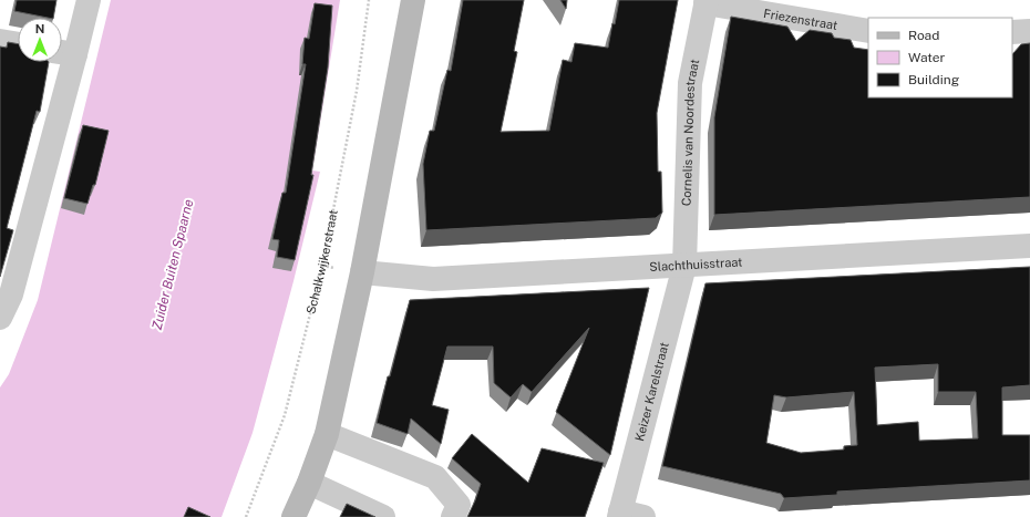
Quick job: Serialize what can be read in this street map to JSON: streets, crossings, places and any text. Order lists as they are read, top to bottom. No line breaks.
{"streets":{"street":["Friezenstraat","Cornelis van Noordestraat","Slachthuisstraat","Keizer Karelstraat"],"path":["Schalkwijkerstraat"]},"crossings":[["Friezenstraat","Cornelis van Noordestraat"],["Cornelis van Noordestraat","Slachthuisstraat"],["Cornelis van Noordestraat","Keizer Karelstraat"],["Slachthuisstraat","Keizer Karelstraat"]],"water":["Zuider Buiten Spaarne"],"legend":["Road","Water","Building"],"north":"top"}
